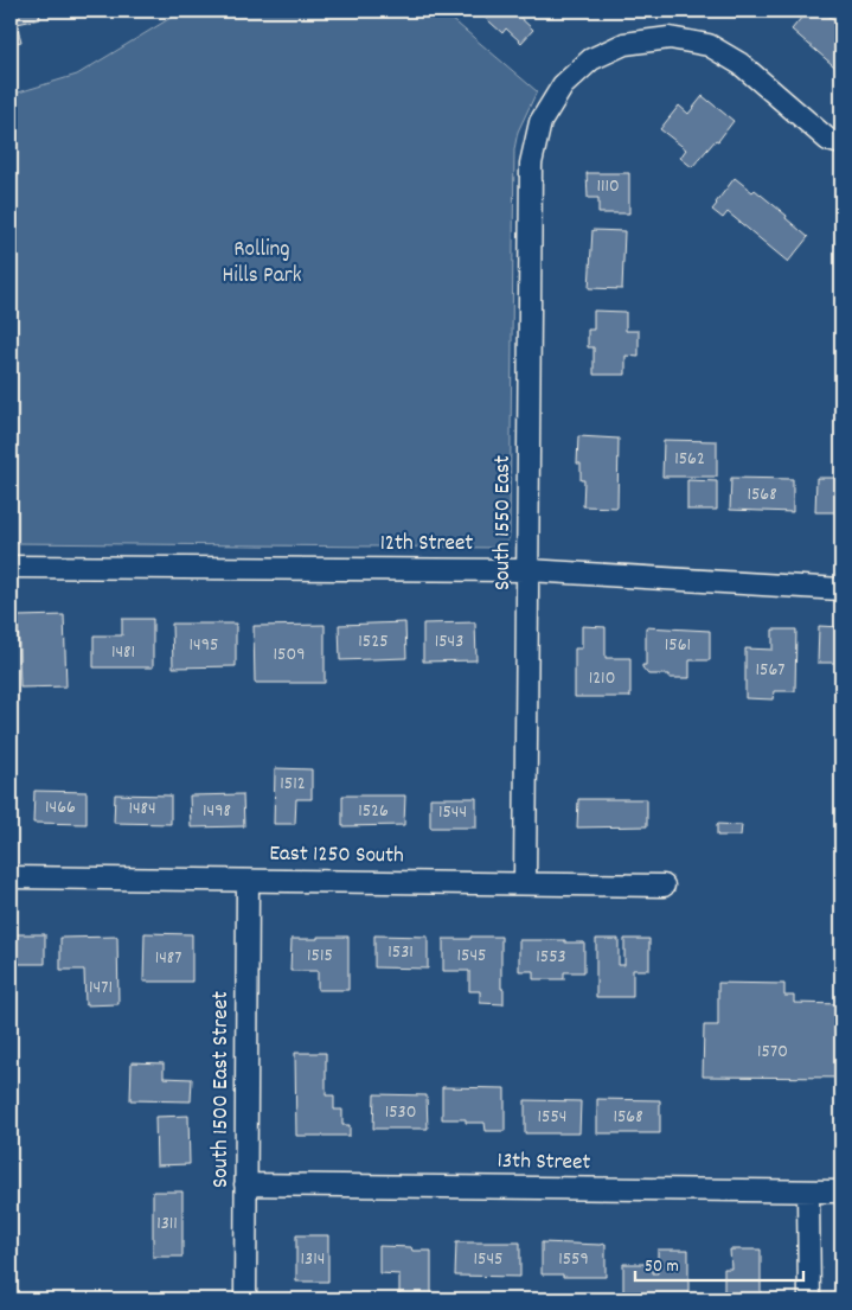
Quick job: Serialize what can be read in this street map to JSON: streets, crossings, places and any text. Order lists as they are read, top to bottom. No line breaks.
{"streets":{"street":["South 1550 East","12th Street","East 1250 South","South 1500 East Street","13th Street"]},"crossings":[["South 1550 East","12th Street"],["South 1550 East","East 1250 South"],["East 1250 South","South 1500 East Street"],["South 1500 East Street","13th Street"]],"parks":["Rolling Hills Park"],"house_numbers":["1110","1562","1568","1525","1543","1495","1561","1481","1509","1567","1210","1512","1466","1484","1498","1526","1544","1531","1515","1545","1553","1487","1471","1570","1530","1554","1568","1311","1314","1545","1559"],"scale_bar":"50 m"}
